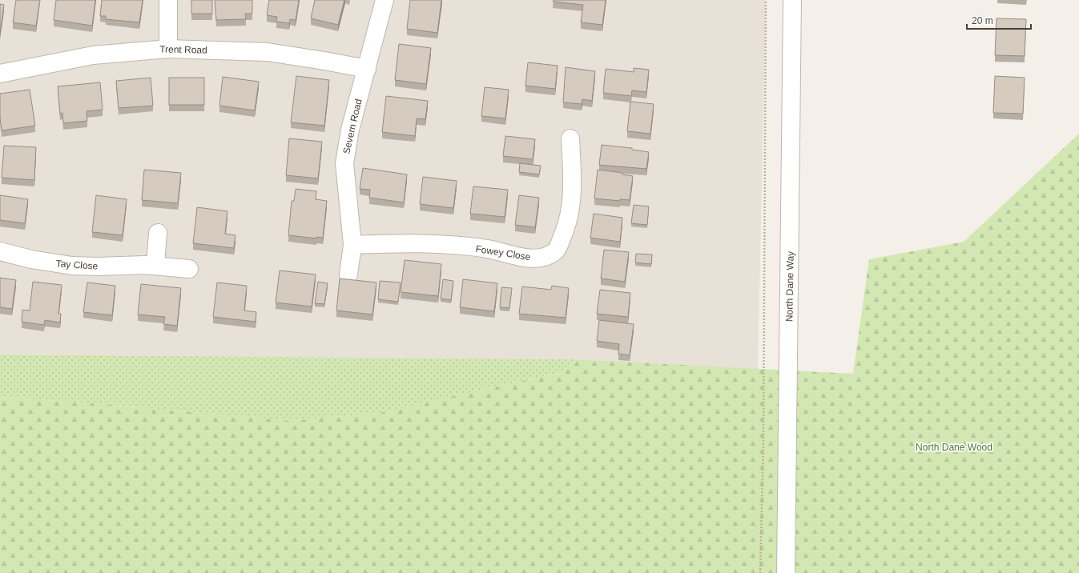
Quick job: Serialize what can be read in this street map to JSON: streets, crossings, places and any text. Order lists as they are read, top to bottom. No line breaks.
{"streets":{"street":["Trent Road","Severn Road","Fowey Close","Tay Close","North Dane Way"]},"crossings":[["Trent Road","Severn Road"],["Severn Road","Fowey Close"]],"parks":["North Dane Wood"],"scale_bar":"20 m"}
